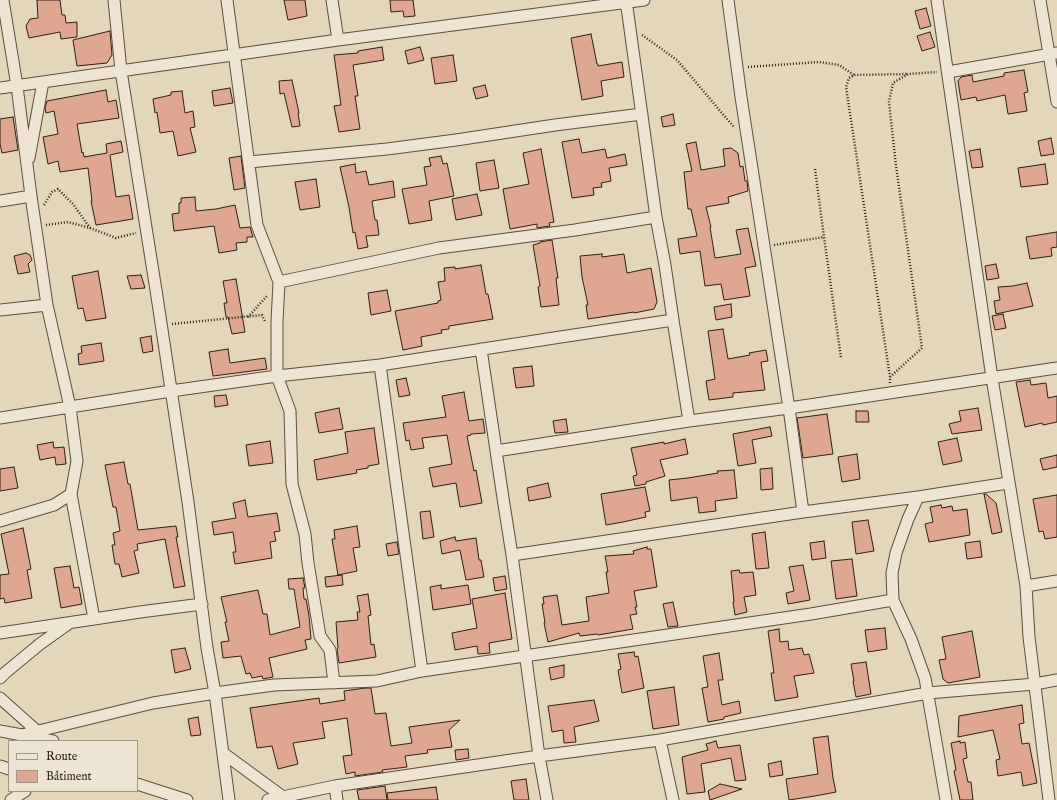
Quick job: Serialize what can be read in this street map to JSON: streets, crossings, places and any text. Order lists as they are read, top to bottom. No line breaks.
{"legend":["Route","Bâtiment"]}
